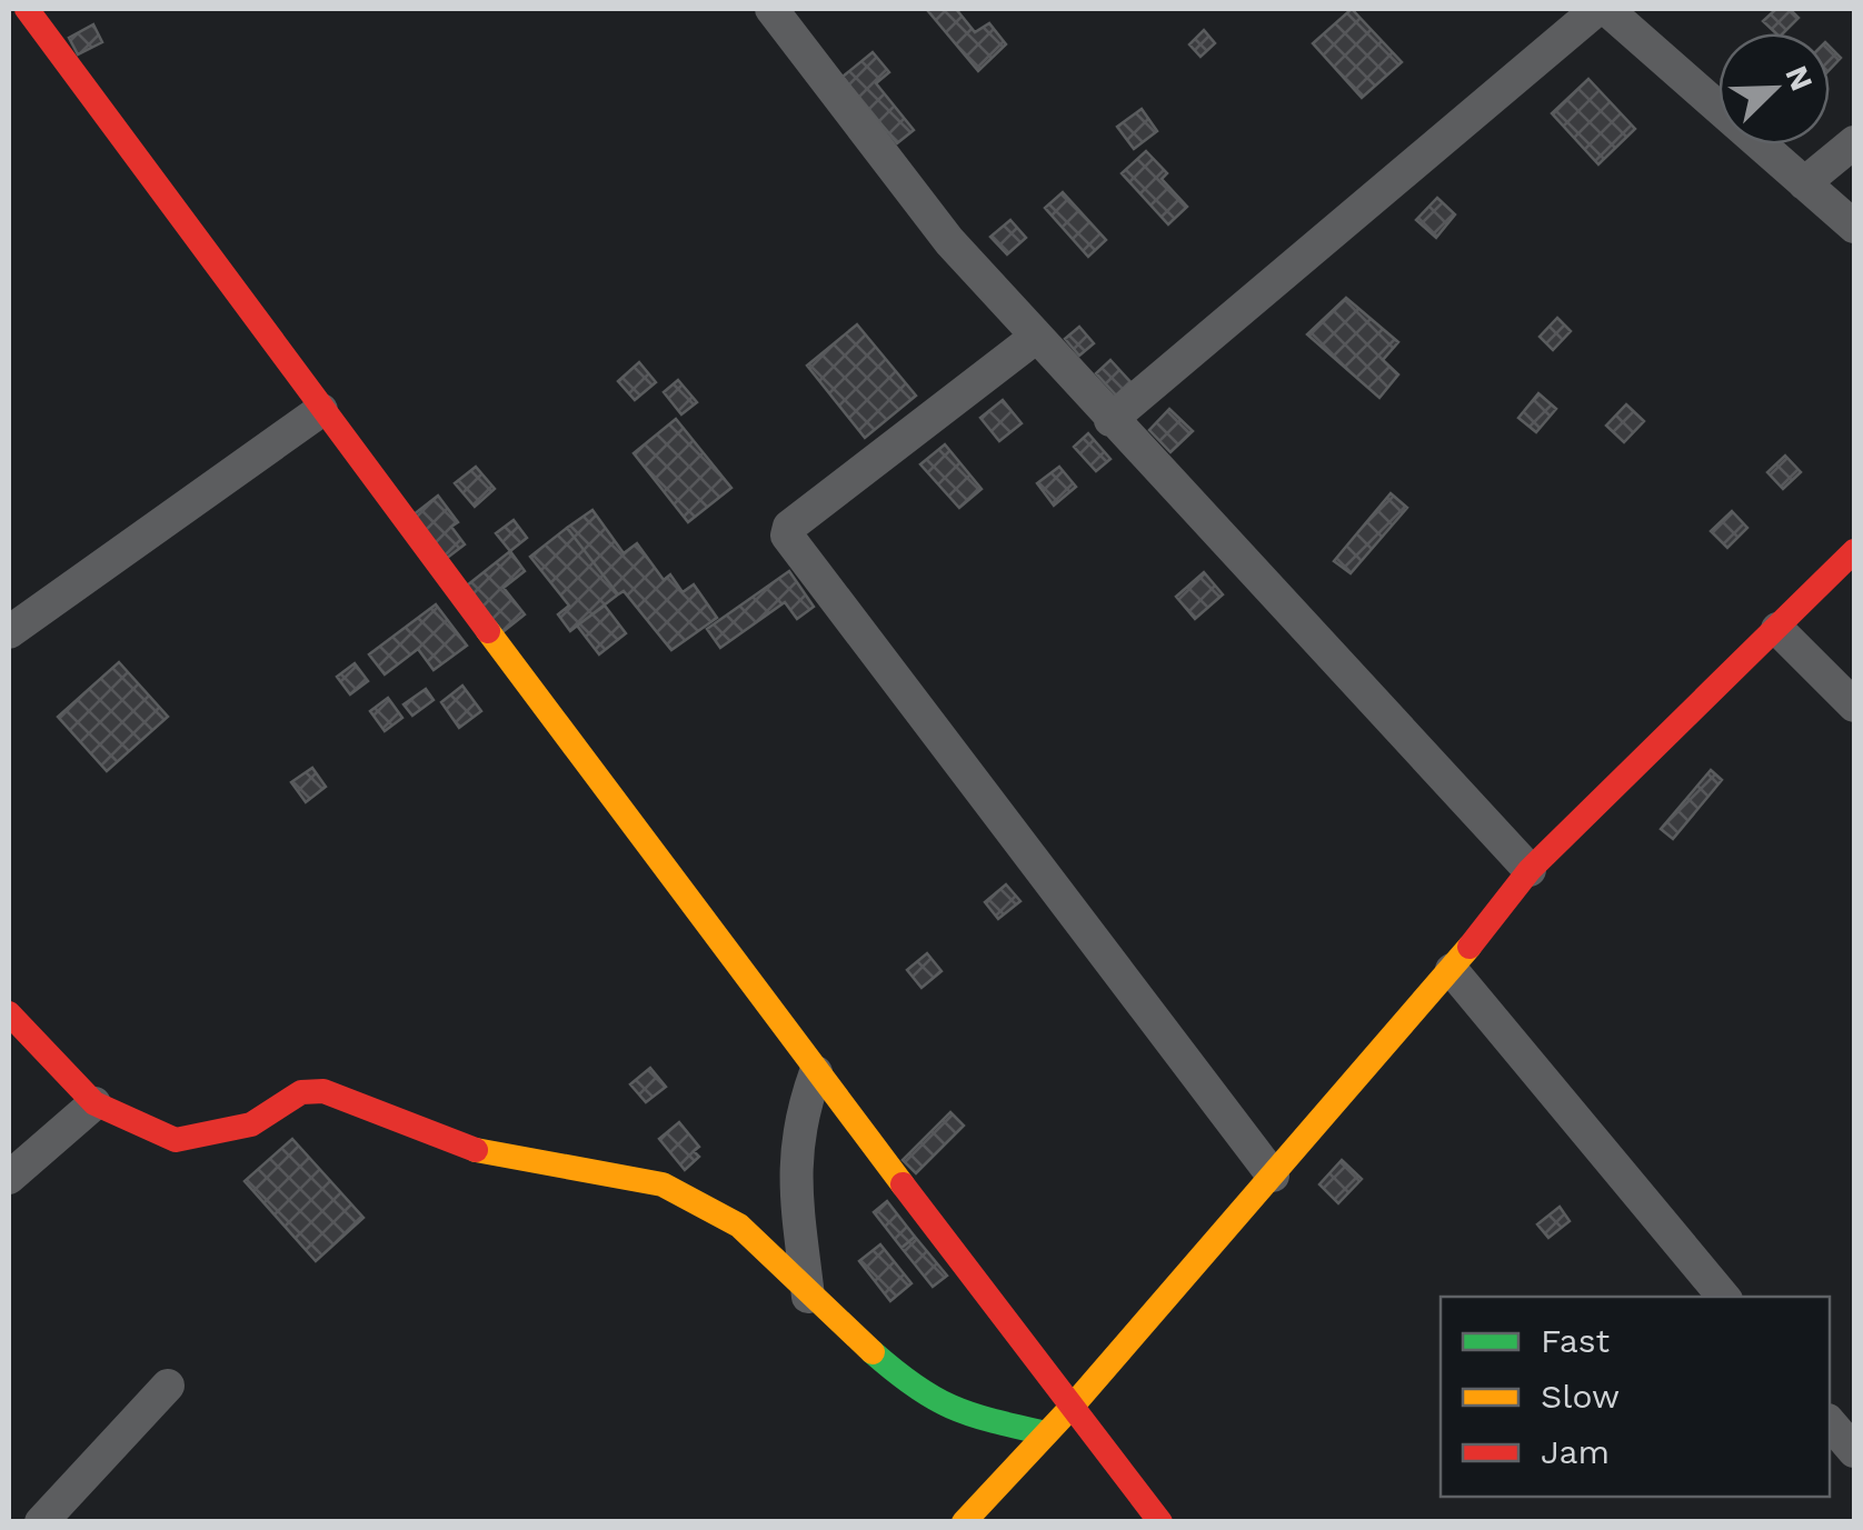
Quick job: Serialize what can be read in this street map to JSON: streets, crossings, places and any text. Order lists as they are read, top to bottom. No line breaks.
{"legend":["Fast","Slow","Jam"],"north":"top right"}
